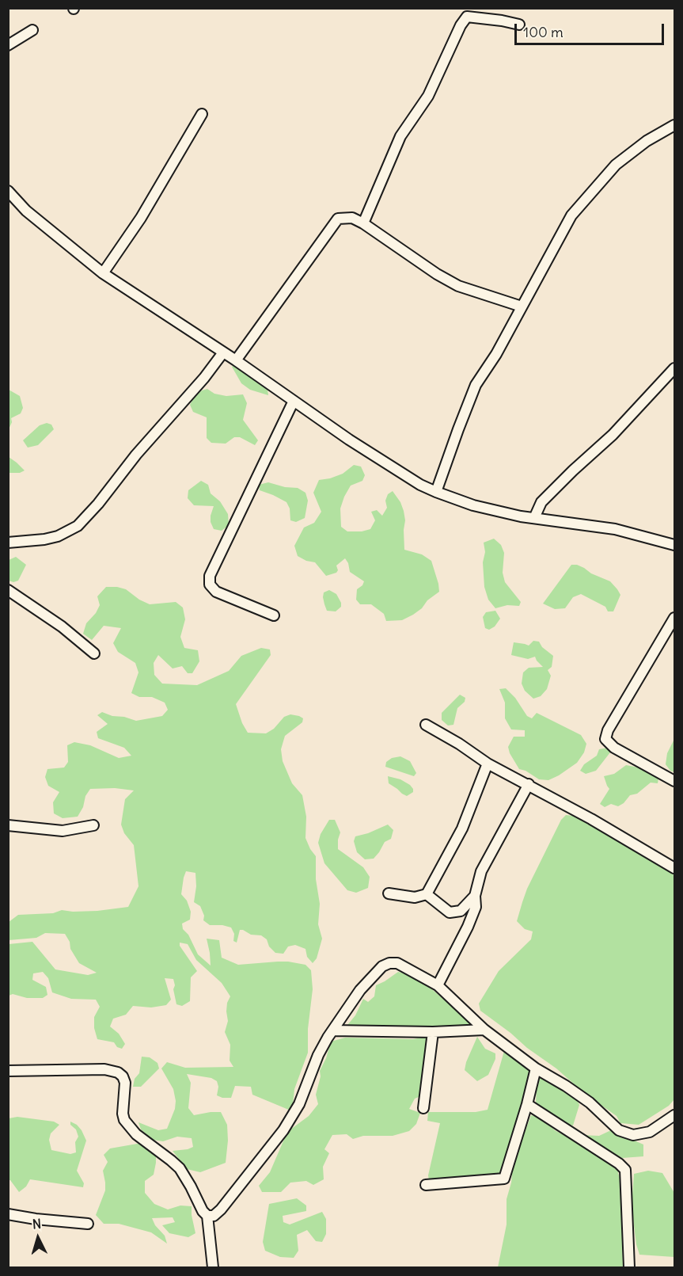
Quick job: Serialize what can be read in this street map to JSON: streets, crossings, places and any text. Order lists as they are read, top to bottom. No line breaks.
{"scale_bar":"100 m","north":"top"}
